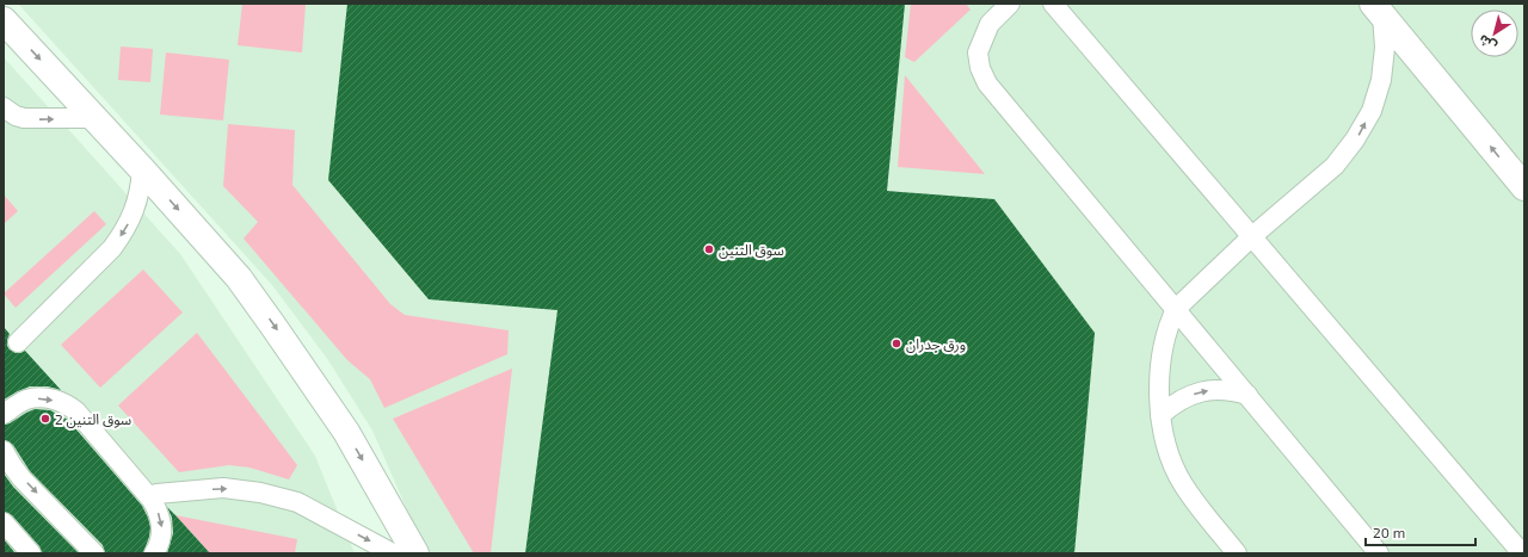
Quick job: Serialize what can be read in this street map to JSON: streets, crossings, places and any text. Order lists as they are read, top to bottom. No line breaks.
{"places":["سوق التنين","ورق جدران","سوق التنين 2"],"scale_bar":"20 m","north":"bottom left"}
